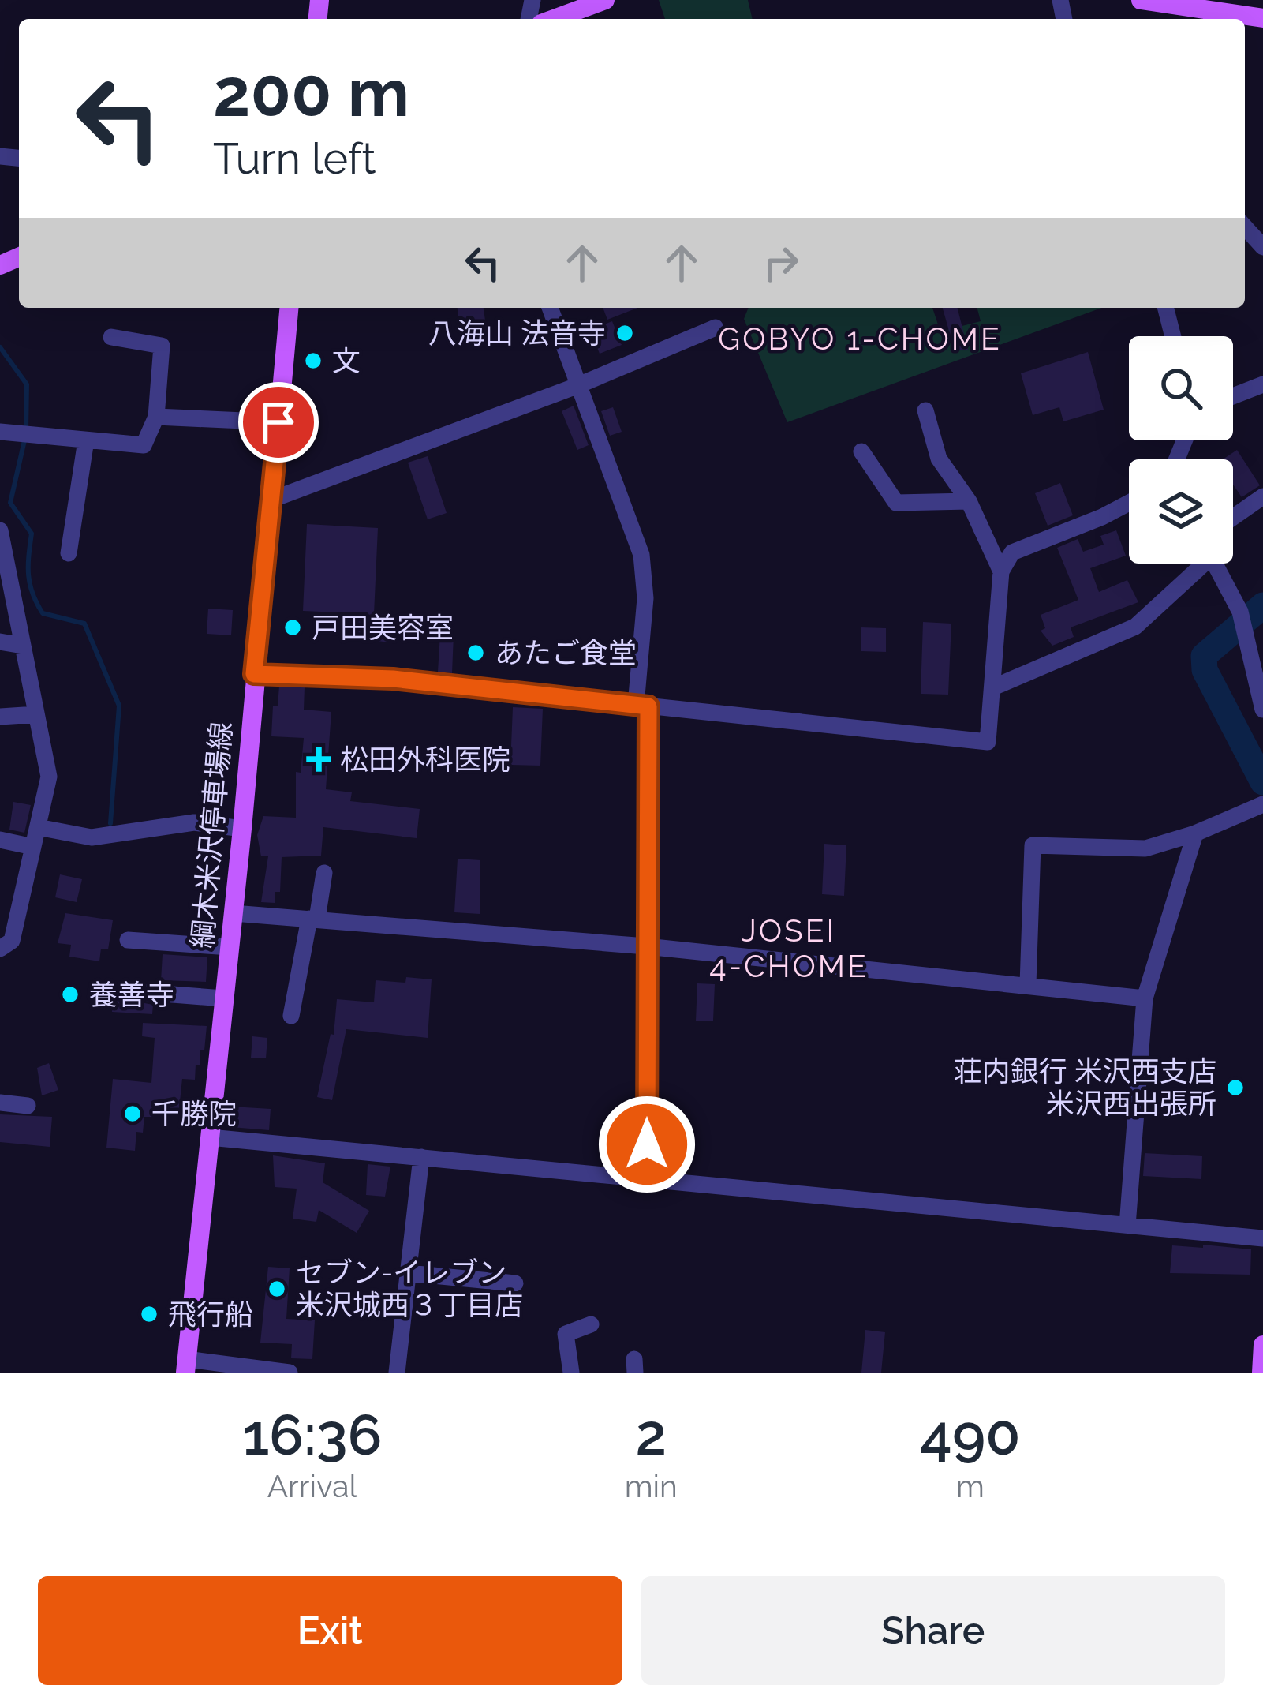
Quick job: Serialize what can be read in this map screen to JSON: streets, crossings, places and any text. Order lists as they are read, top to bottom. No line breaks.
{"streets":{"main road":["綱木米沢停車場線"]},"districts":["GOBYO 1-CHOME","JOSEI 4-CHOME"],"places":{"other":["八海山 法音寺","文","戸田美容室","あたご食堂","養善寺","荘内銀行 米沢西支店 米沢西出張所","千勝院","セブン-イレブン 米沢城西３丁目店","飛行船"],"health":["松田外科医院"]},"page":{"turn":["200 m","Turn left"],"eta":["16:36","Arrival","2","min","490","m"],"buttons":["Exit","Share"]}}
